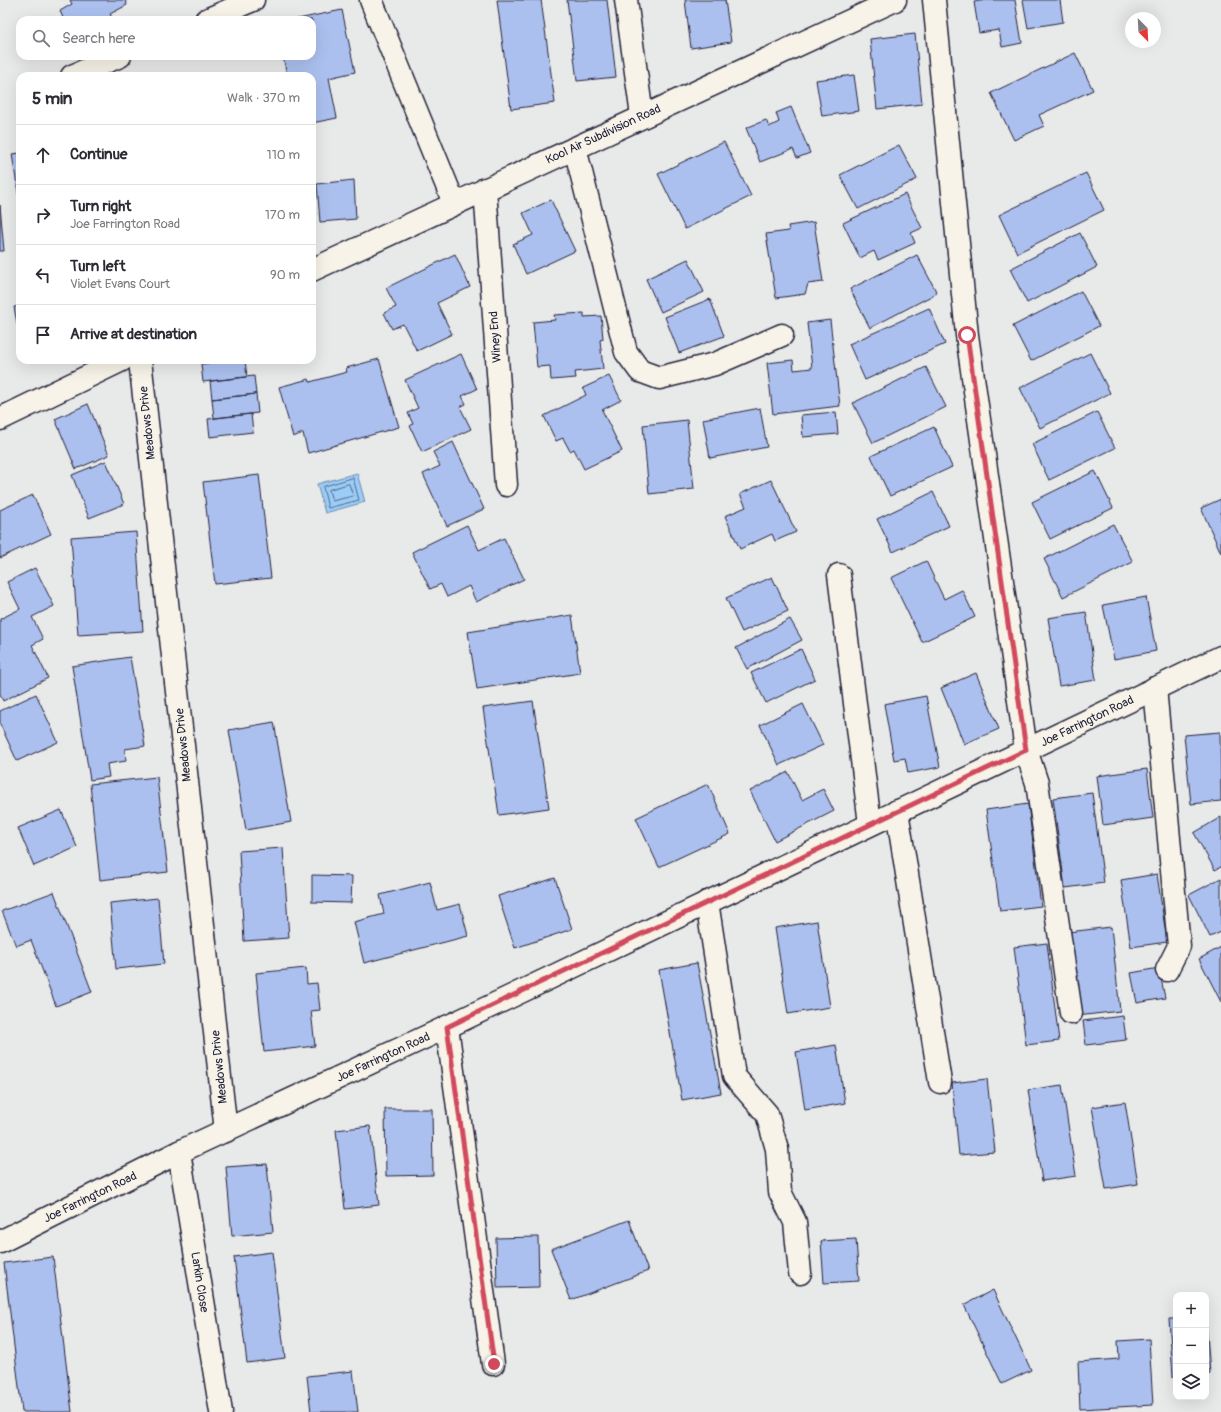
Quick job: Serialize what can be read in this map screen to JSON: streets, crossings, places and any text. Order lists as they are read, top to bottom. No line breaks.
{"streets":{"street":["Kool Air Subdivision Road","Winey End","Meadows Drive","Joe Farrington Road","Larkin Close"]},"crossings":[["Kool Air Subdivision Road","Winey End"],["Meadows Drive","Joe Farrington Road"],["Joe Farrington Road","Larkin Close"]],"north":"bottom right","page":{"search":"Search here","heading":["5 min","Walk · 370 m"],"list":[["Continue","110 m"],["Turn right","Joe Farrington Road","170 m"],["Turn left","Violet Evans Court","90 m"],"Arrive at destination"],"map_buttons":["+","−"]}}
